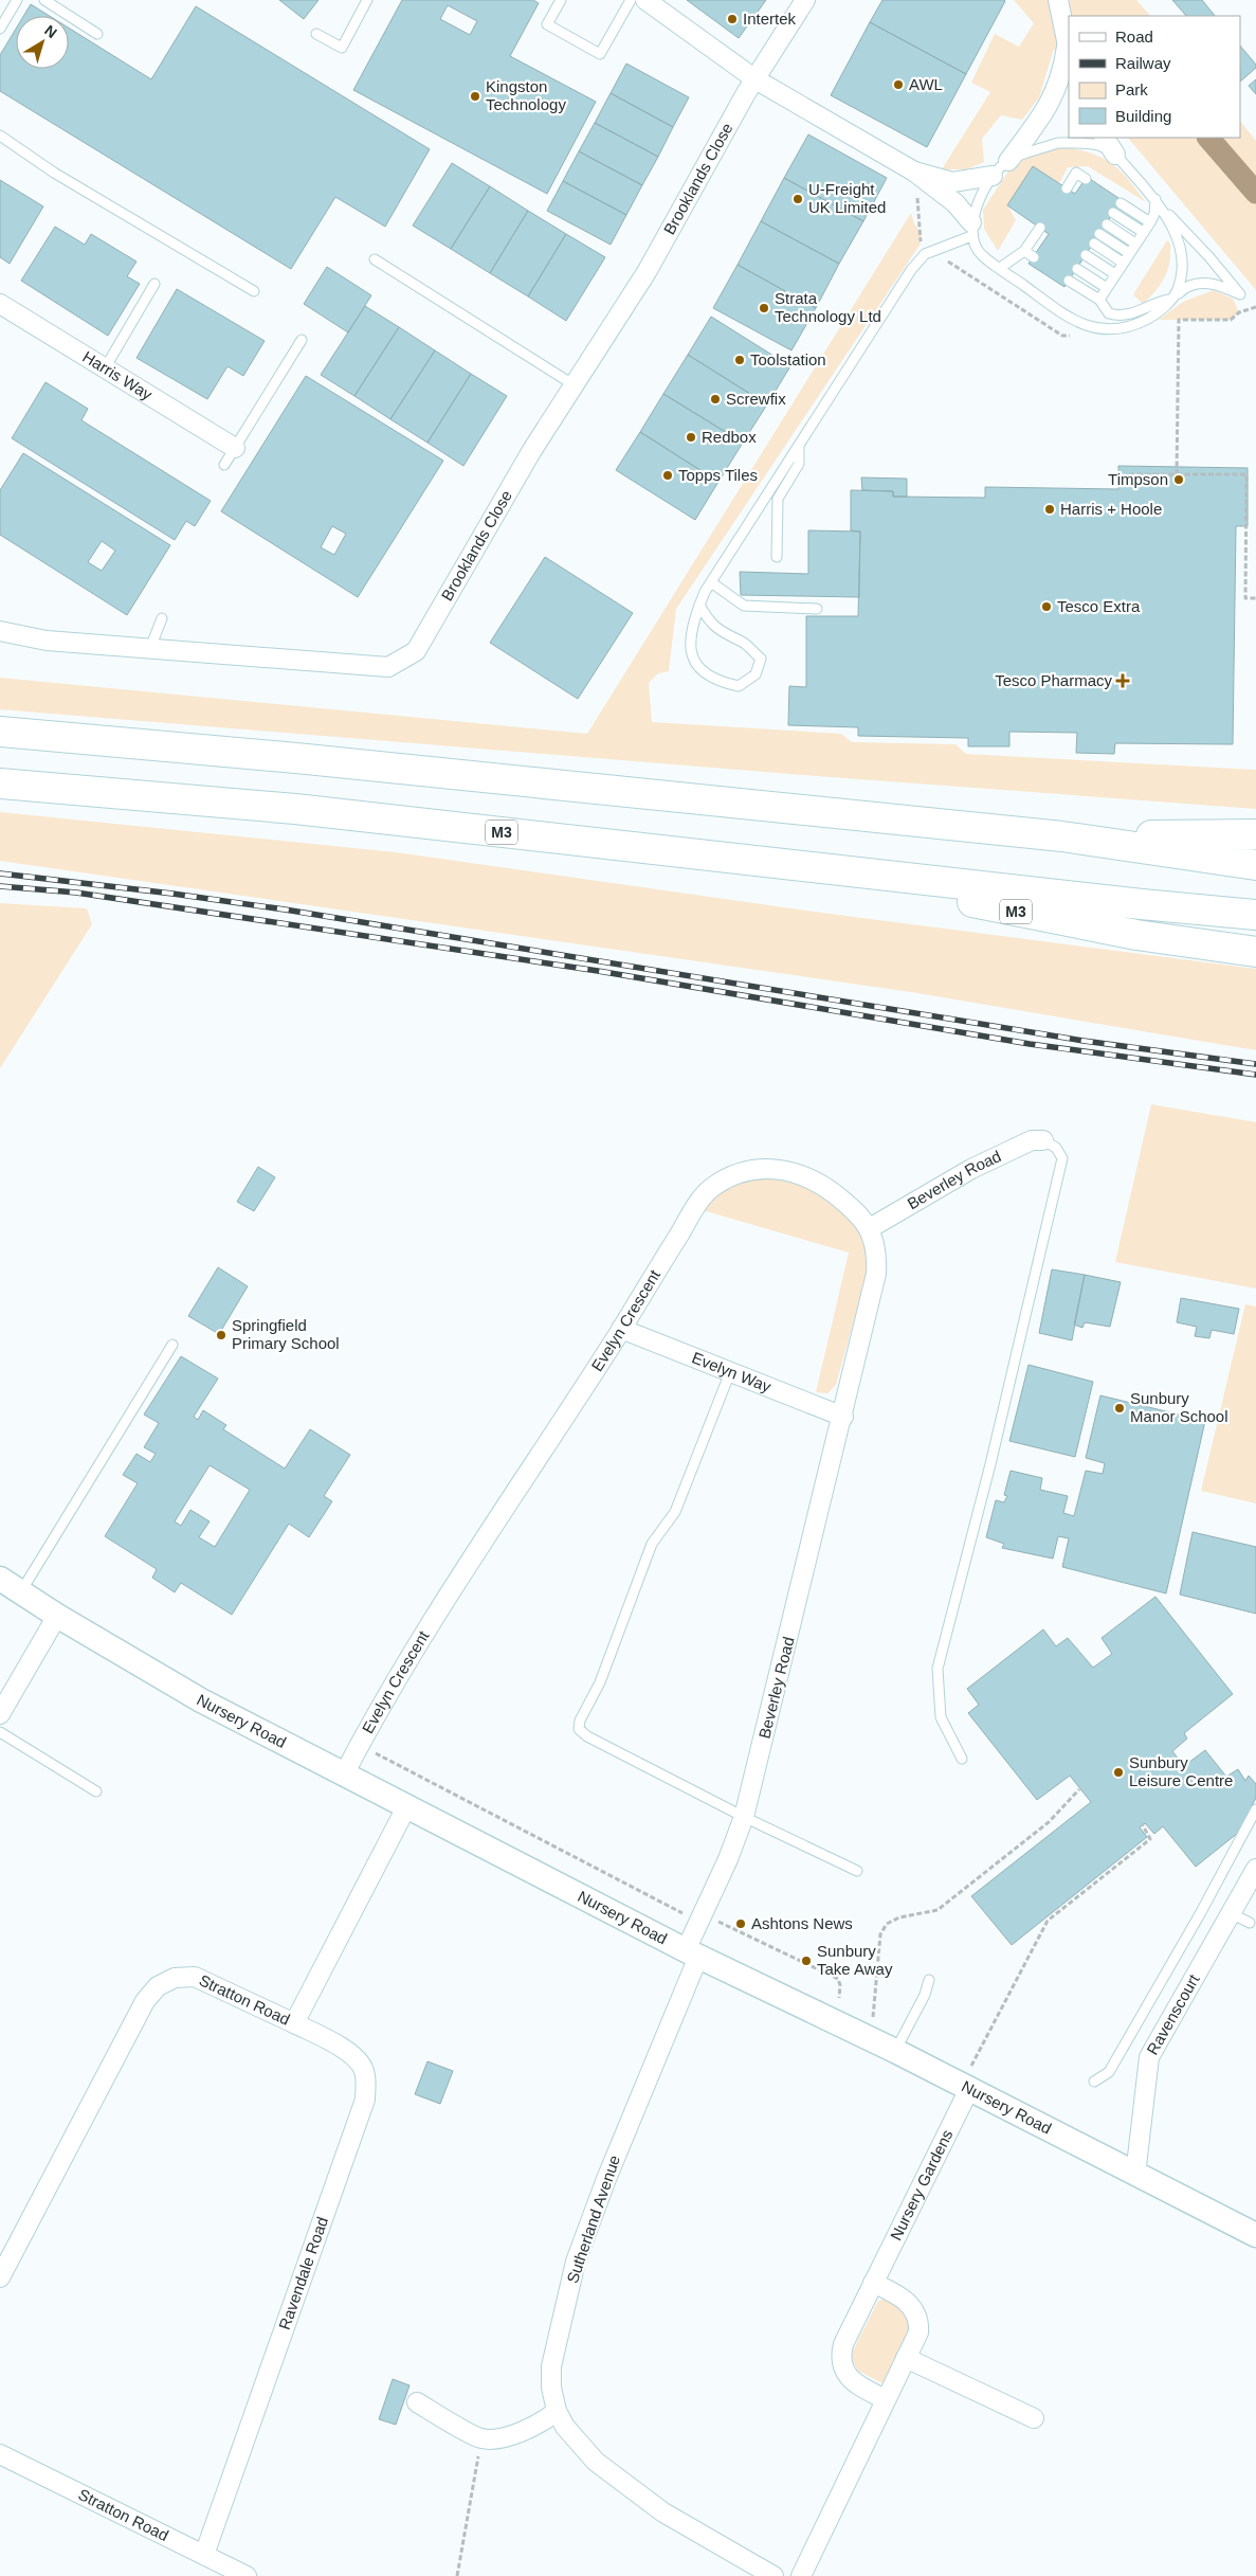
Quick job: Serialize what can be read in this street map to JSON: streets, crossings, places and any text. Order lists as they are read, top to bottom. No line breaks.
{"streets":{"highway":["M3"],"street":["Brooklands Close","Harris Way","Beverley Road","Evelyn Crescent","Evelyn Way","Nursery Road","Stratton Road","Ravenscourt","Nursery Gardens","Sutherland Avenue","Ravendale Road"]},"crossings":[["Beverley Road","Evelyn Crescent"],["Beverley Road","Evelyn Way"],["Beverley Road","Nursery Road"],["Beverley Road","Sutherland Avenue"],["Evelyn Crescent","Evelyn Way"],["Evelyn Crescent","Nursery Road"],["Nursery Road","Stratton Road"],["Nursery Road","Ravenscourt"],["Nursery Road","Nursery Gardens"],["Nursery Road","Sutherland Avenue"],["Stratton Road","Ravendale Road"]],"places":{"other":["Intertek","AWL","Kingston Technology","U-Freight UK Limited","Strata Technology Ltd","Toolstation","Screwfix","Redbox","Topps Tiles","Timpson","Harris + Hoole","Tesco Extra","Springfield Primary School","Sunbury Manor School","Sunbury Leisure Centre","Ashtons News","Sunbury Take Away"],"health":["Tesco Pharmacy"]},"legend":["Road","Railway","Park","Building"],"north":"top right"}
